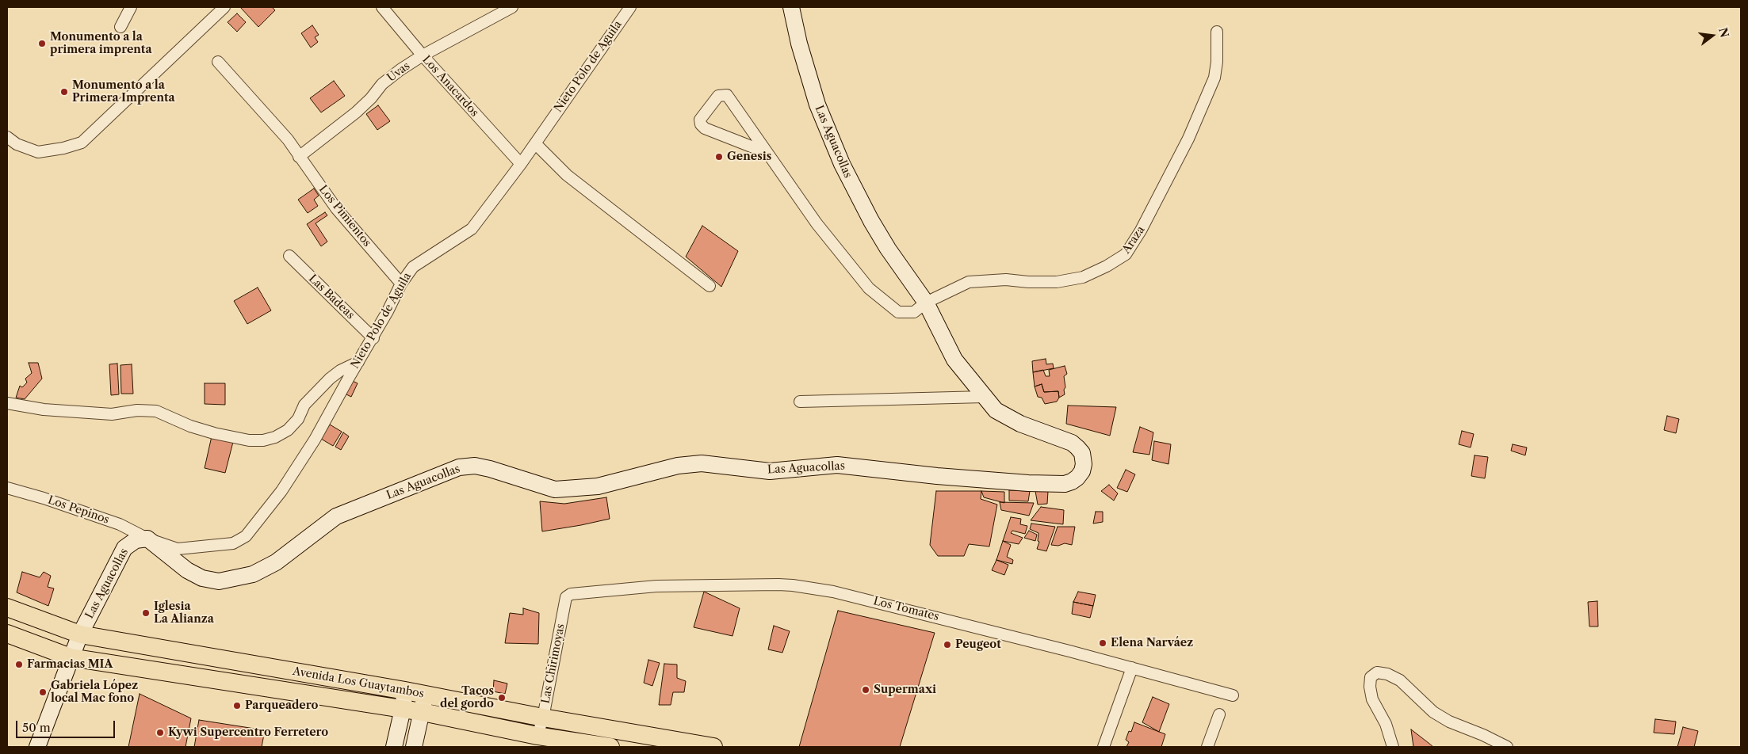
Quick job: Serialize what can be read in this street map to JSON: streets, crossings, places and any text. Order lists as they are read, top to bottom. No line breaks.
{"streets":{"main road":["Avenida Los Guaytambos"],"street":["Nieto Polo de Aguila","Uvas","Los Anacardos","Las Aguacollas","Los Pimientos","Araza","Las Badeas","Los Pepinos","Los Tomates","Las Chirimoyas"]},"crossings":[["Nieto Polo de Aguila","Los Anacardos"],["Nieto Polo de Aguila","Las Aguacollas"],["Nieto Polo de Aguila","Los Pimientos"],["Nieto Polo de Aguila","Las Badeas"],["Nieto Polo de Aguila","Los Pepinos"],["Uvas","Los Anacardos"],["Uvas","Los Pimientos"],["Las Aguacollas","Araza"],["Las Aguacollas","Los Pepinos"],["Las Aguacollas","Avenida Los Guaytambos"],["Los Tomates","Las Chirimoyas"],["Las Chirimoyas","Avenida Los Guaytambos"]],"places":["Monumento a la primera imprenta","Monumento a la Primera Imprenta","Genesis","Iglesia La Alianza","Elena Narváez","Peugeot","Farmacias MIA","Supermaxi","Gabriela López local Mac fono","Tacos del gordo","Parqueadero","Kywi Supercentro Ferretero"],"scale_bar":"50 m","north":"right"}
